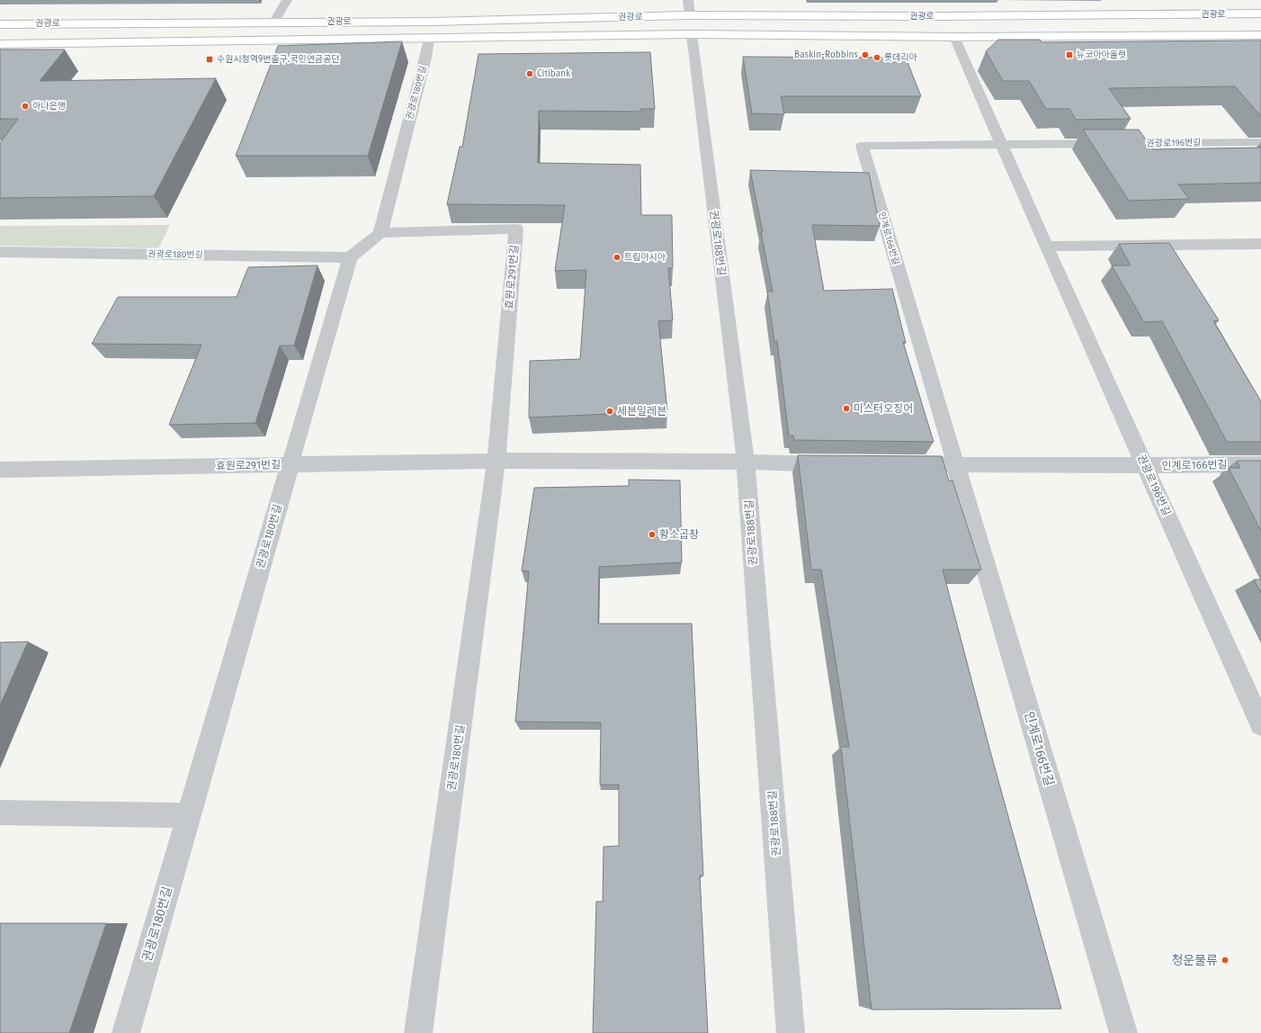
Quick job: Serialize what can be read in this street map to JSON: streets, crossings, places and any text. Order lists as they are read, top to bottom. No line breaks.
{"streets":{"street":["권광로","권광로180번길","권광로196번길","인계로166번길","권광로188번길","효원로291번길"]},"crossings":[["권광로","권광로180번길"],["권광로","권광로196번길"],["권광로","권광로188번길"],["권광로180번길","효원로291번길"],["권광로196번길","인계로166번길"],["권광로188번길","효원로291번길"]],"places":{"other":["Baskin-Robbins","롯데리아","Citibank","하나은행","트립아시아","미스터오징어","세븐일레븐","황소곱창","청운물류"],"transit":["뉴코아아울렛","수원시청역9번출구.국민연금공단"]}}
